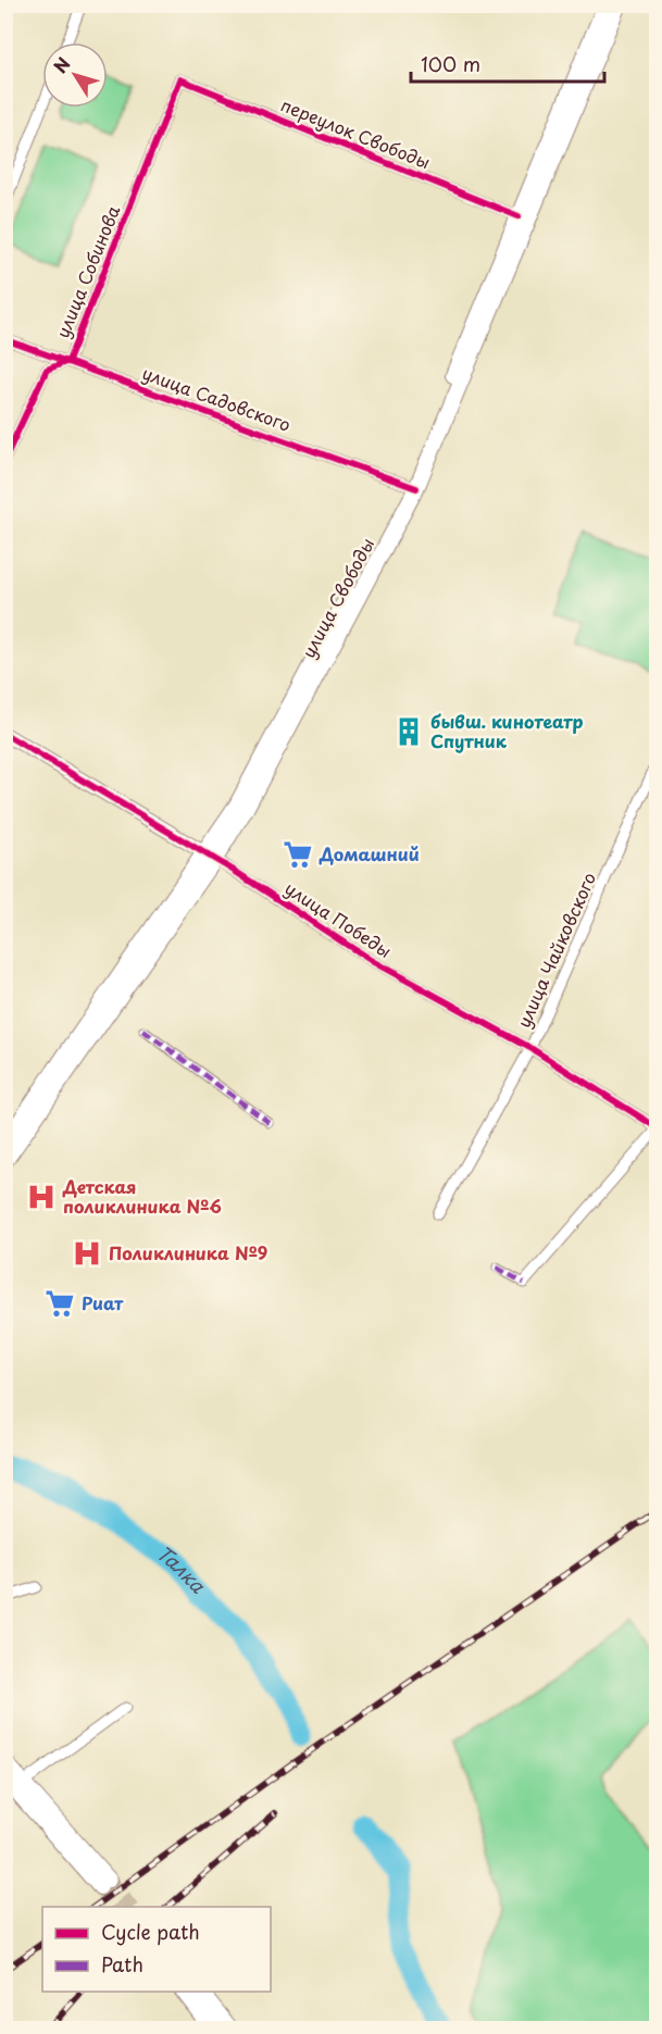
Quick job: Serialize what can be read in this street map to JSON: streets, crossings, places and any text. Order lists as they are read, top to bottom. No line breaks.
{"streets":{"main road":["улица Свободы"],"street":["переулок Свободы","улица Собинова","улица Садовского","улица Победы","улица Чайковского"]},"crossings":[["переулок Свободы","улица Собинова"],["переулок Свободы","улица Свободы"],["улица Собинова","улица Садовского"],["улица Садовского","улица Свободы"],["улица Свободы","улица Победы"],["улица Победы","улица Чайковского"]],"water":["Талка"],"places":{"building":["бывш. кинотеатр Спутник"],"supermarket":["Домашний","Риат"],"hospital":["Детская поликлиника №6","Поликлиника №9"]},"legend":["Cycle path","Path"],"scale_bar":"100 m","north":"top left"}
